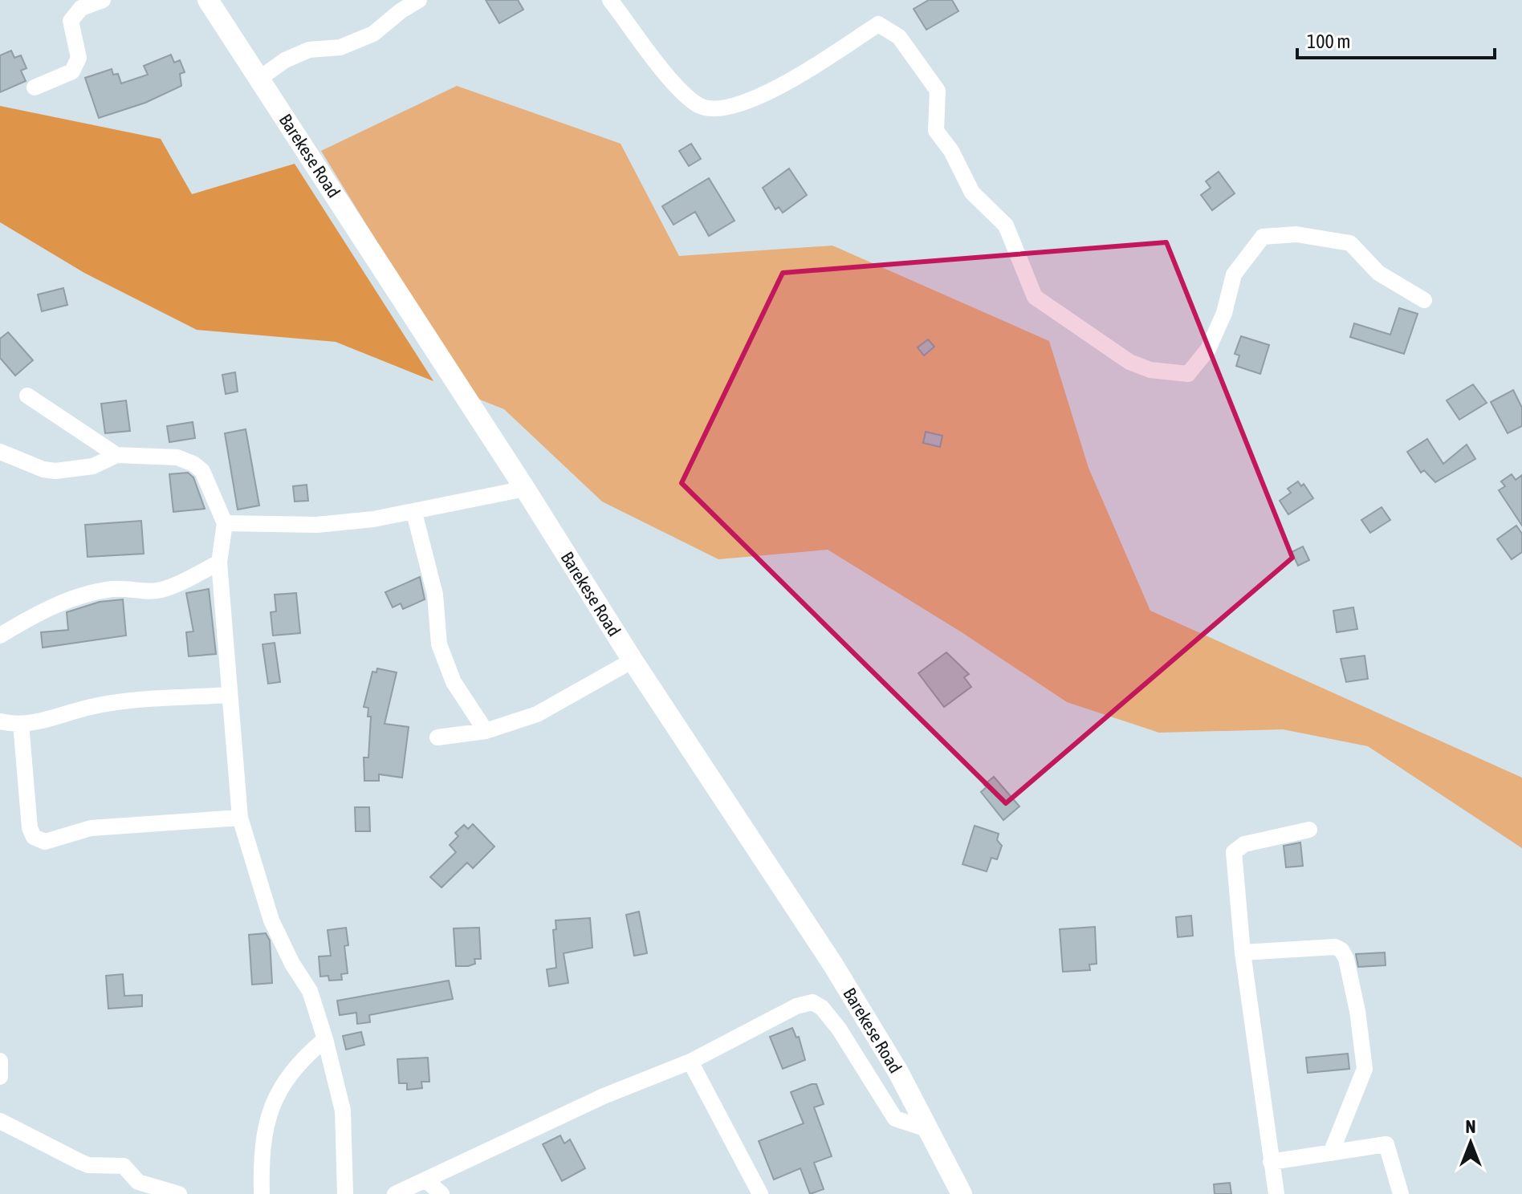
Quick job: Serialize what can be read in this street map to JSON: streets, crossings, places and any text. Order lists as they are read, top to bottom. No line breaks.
{"streets":{"main road":["Barekese Road"]},"scale_bar":"100 m","north":"top"}
